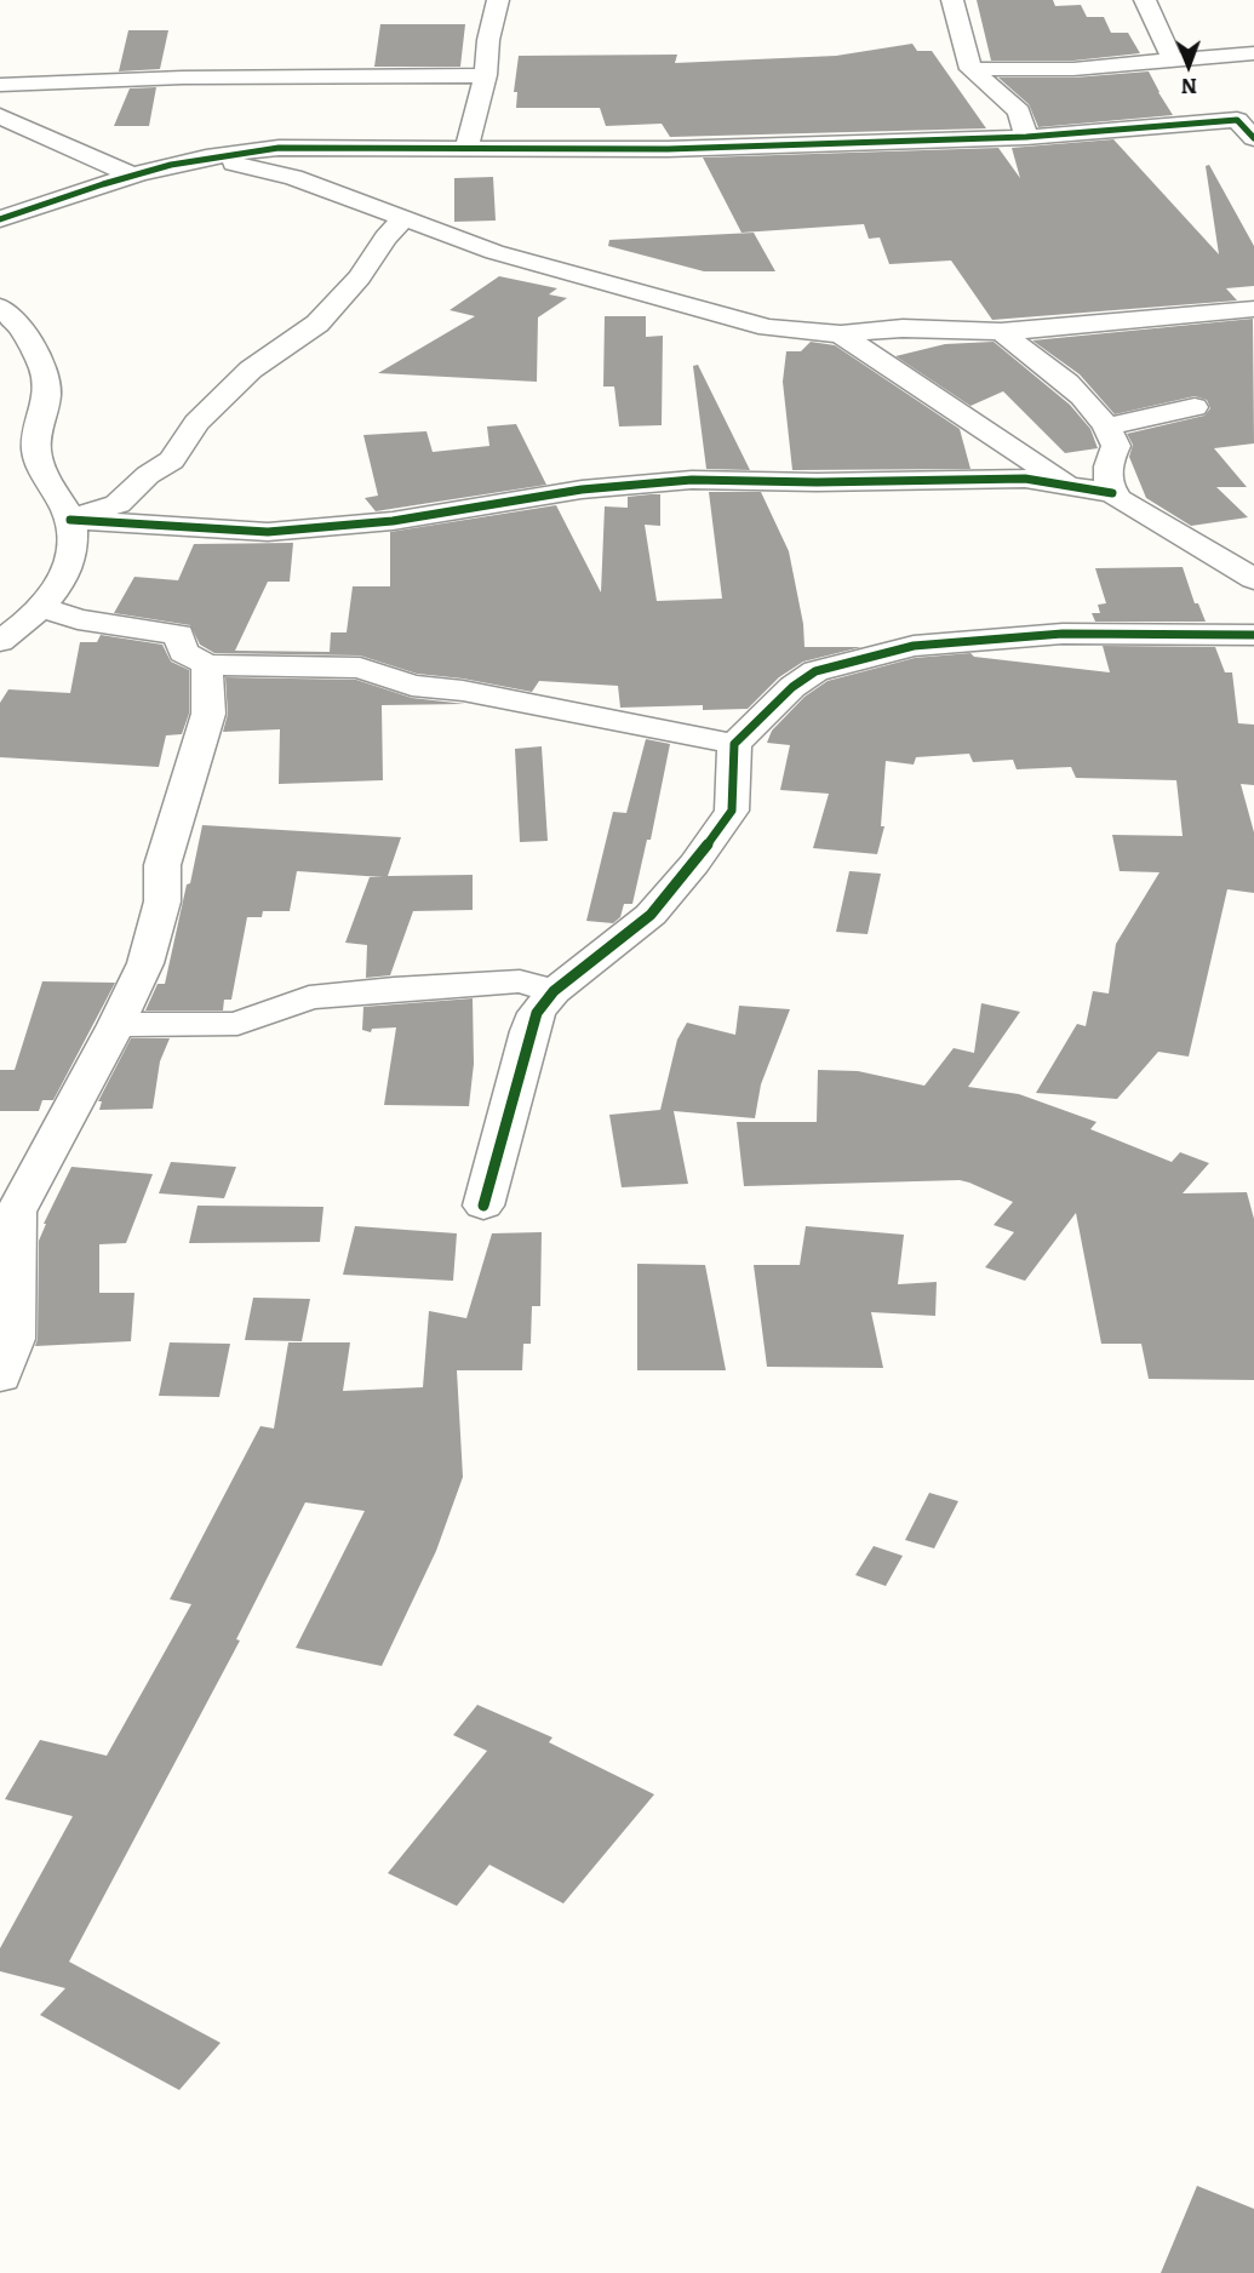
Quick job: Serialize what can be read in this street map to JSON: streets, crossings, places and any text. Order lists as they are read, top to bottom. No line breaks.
{"north":"bottom"}
